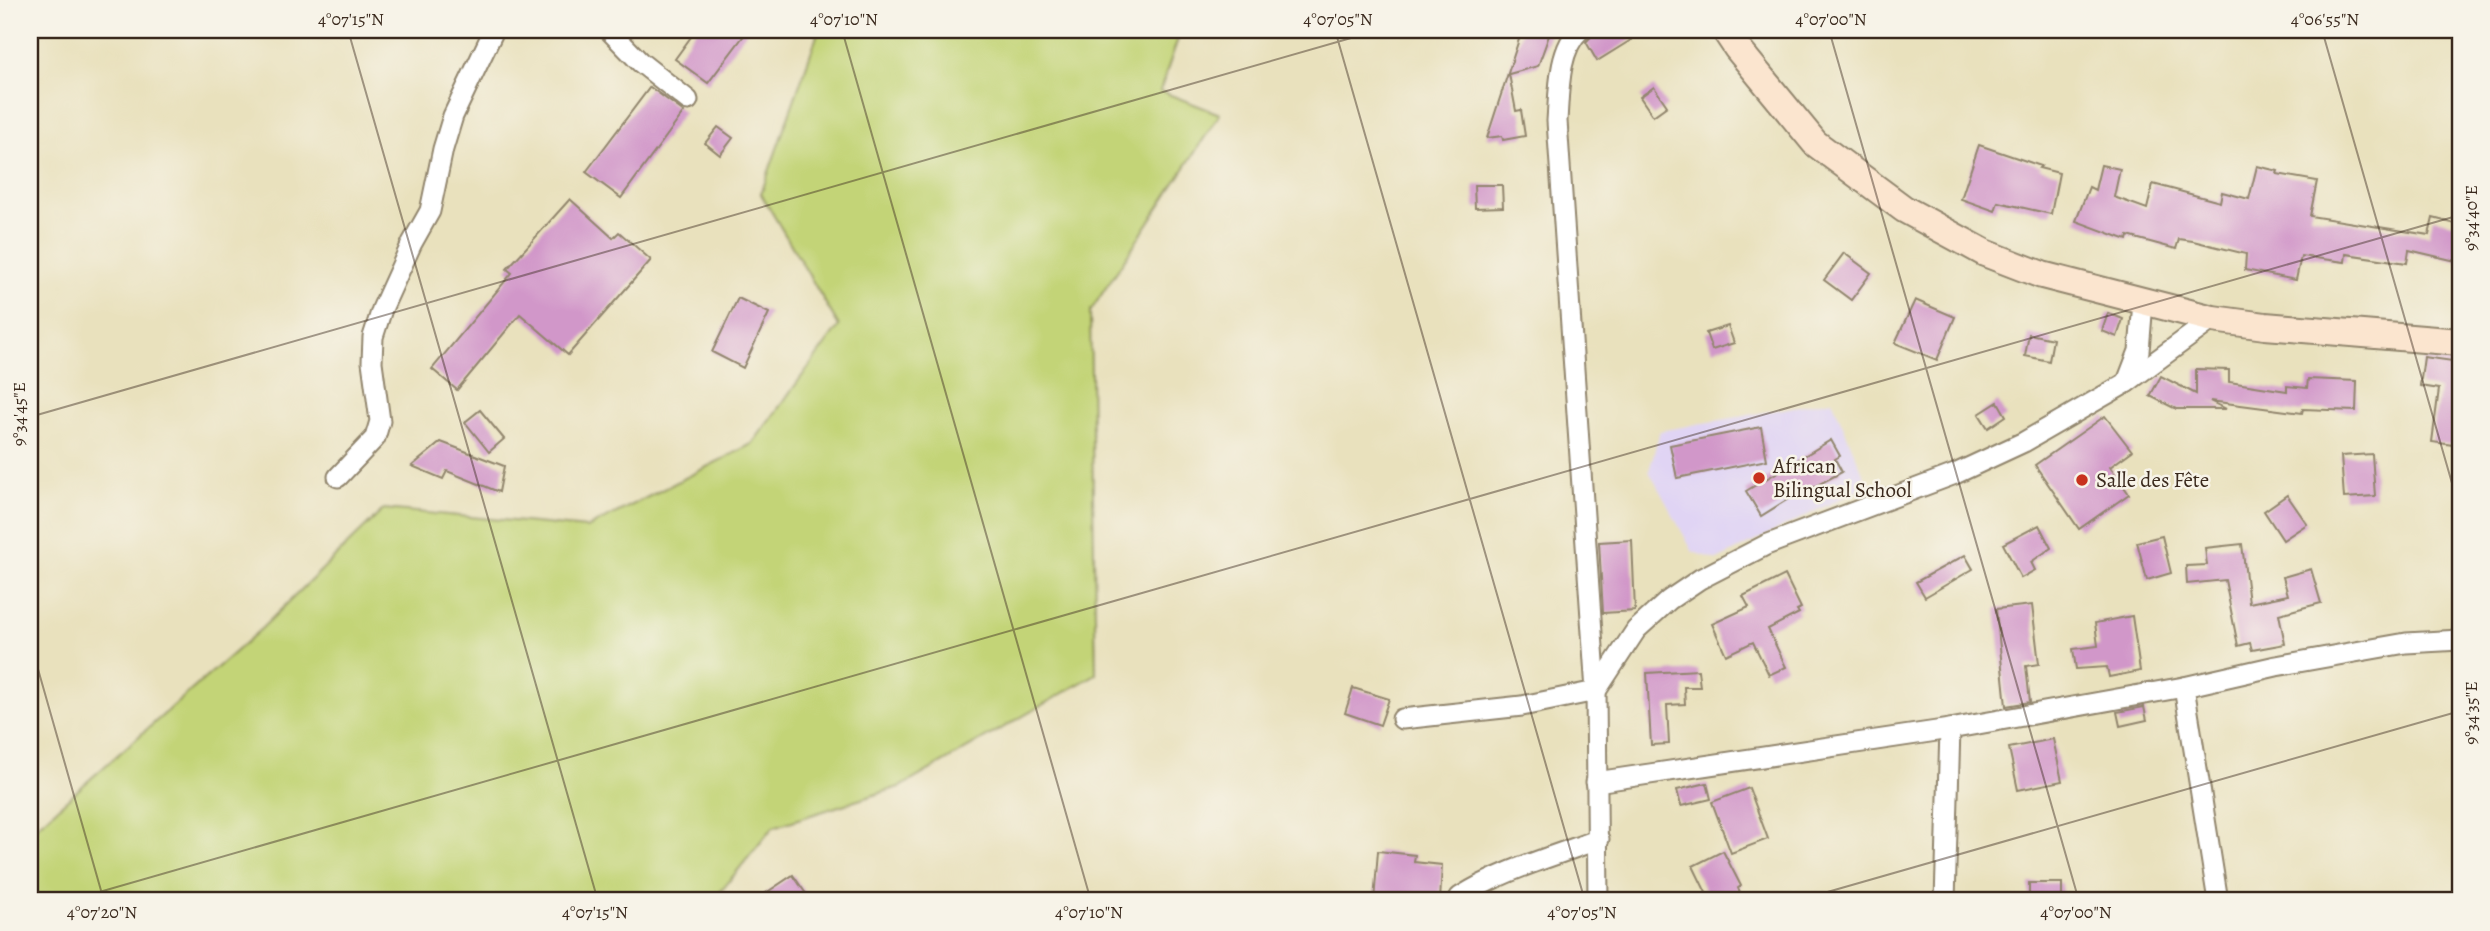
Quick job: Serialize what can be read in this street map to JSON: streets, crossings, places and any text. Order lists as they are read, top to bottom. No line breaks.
{"places":["African Bilingual School","Salle des Fête"],"coordinates":["4°07'15\"N","4°07'10\"N","4°07'05\"N","4°07'00\"N","4°06'55\"N","9°34'40\"E","9°34'45\"E","9°34'35\"E","4°07'20\"N"]}
